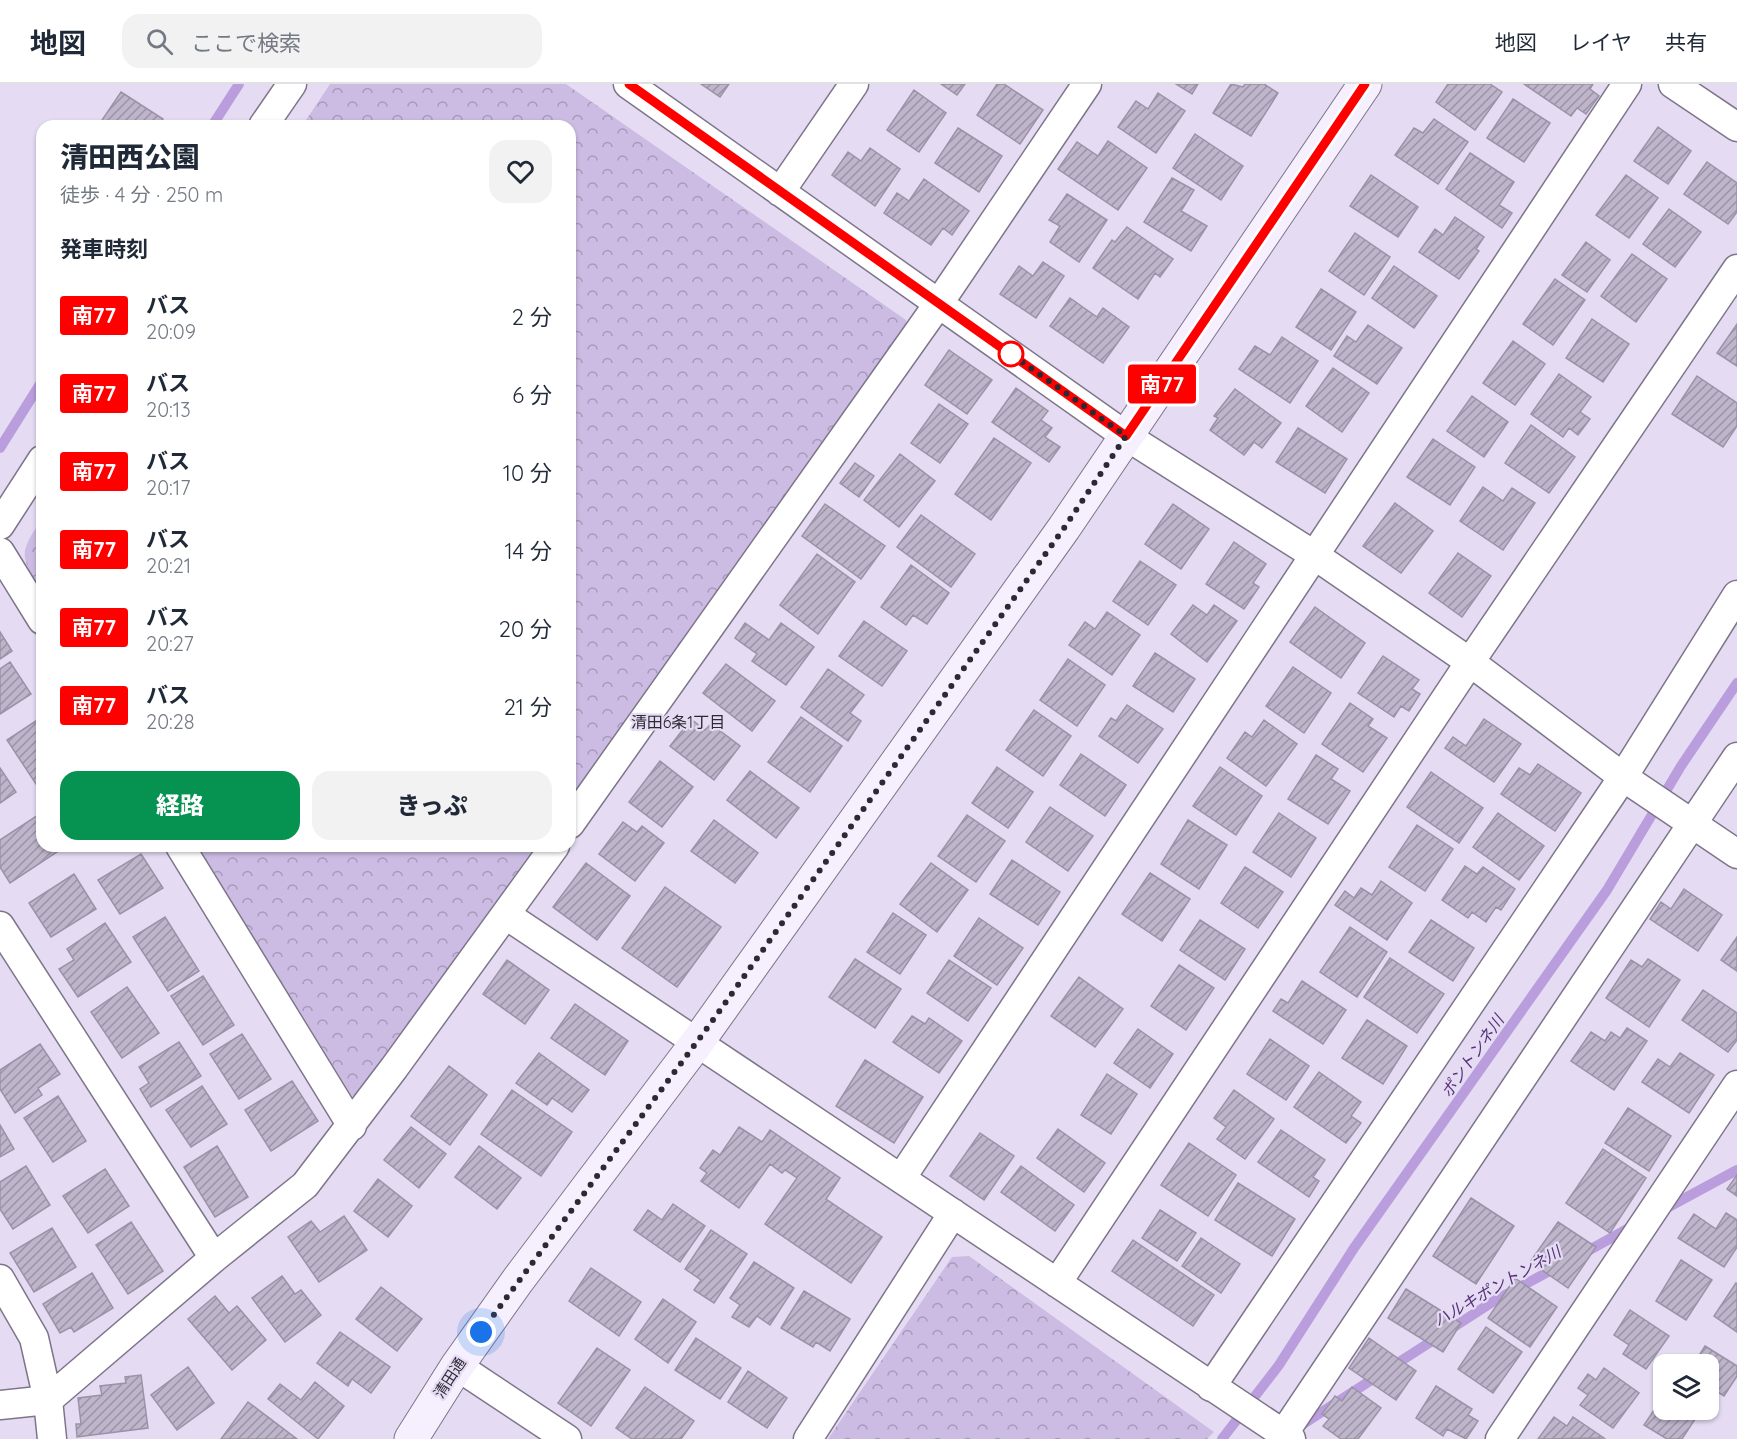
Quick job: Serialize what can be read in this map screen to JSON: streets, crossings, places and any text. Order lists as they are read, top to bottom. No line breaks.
{"streets":{"street":["清田通"]},"districts":["清田6条1丁目"],"water":["ポントンネ川","ハルキポントンネ川"],"lines":["bus line 南77"],"page":{"header":"地図","search":"ここで検索","nav":["地図","レイヤ","共有"],"on_map":"南77","heading":[["清田西公園","徒歩 · 4 分 · 250 m"],"発車時刻"],"list":[{"mark":"南77","name":"バス","note":"20:09","value":"2 分"},{"mark":"南77","name":"バス","note":"20:13","value":"6 分"},{"mark":"南77","name":"バス","note":"20:17","value":"10 分"},{"mark":"南77","name":"バス","note":"20:21","value":"14 分"},{"mark":"南77","name":"バス","note":"20:27","value":"20 分"},{"mark":"南77","name":"バス","note":"20:28","value":"21 分"}],"buttons":["経路","きっぷ"]}}
